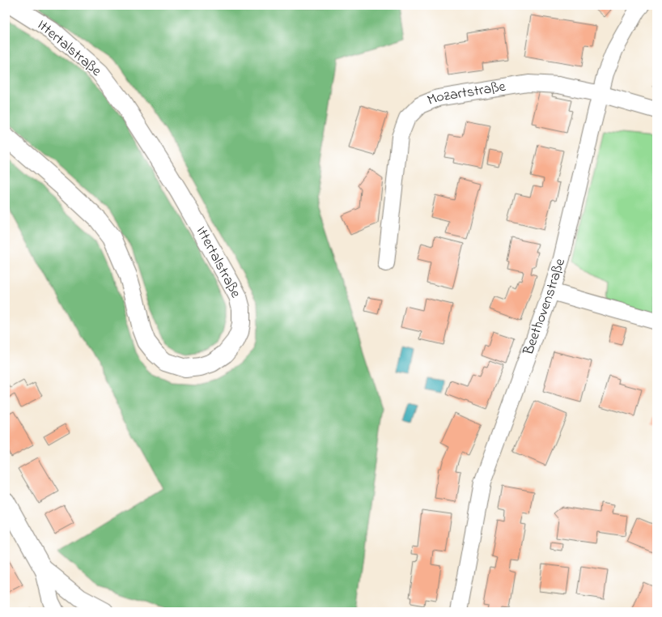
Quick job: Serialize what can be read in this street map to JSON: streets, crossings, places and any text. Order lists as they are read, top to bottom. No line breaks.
{"streets":{"main road":["Ittertalstraße"],"street":["Mozartstraße","Beethovenstraße"]},"crossings":[["Mozartstraße","Beethovenstraße"]]}
